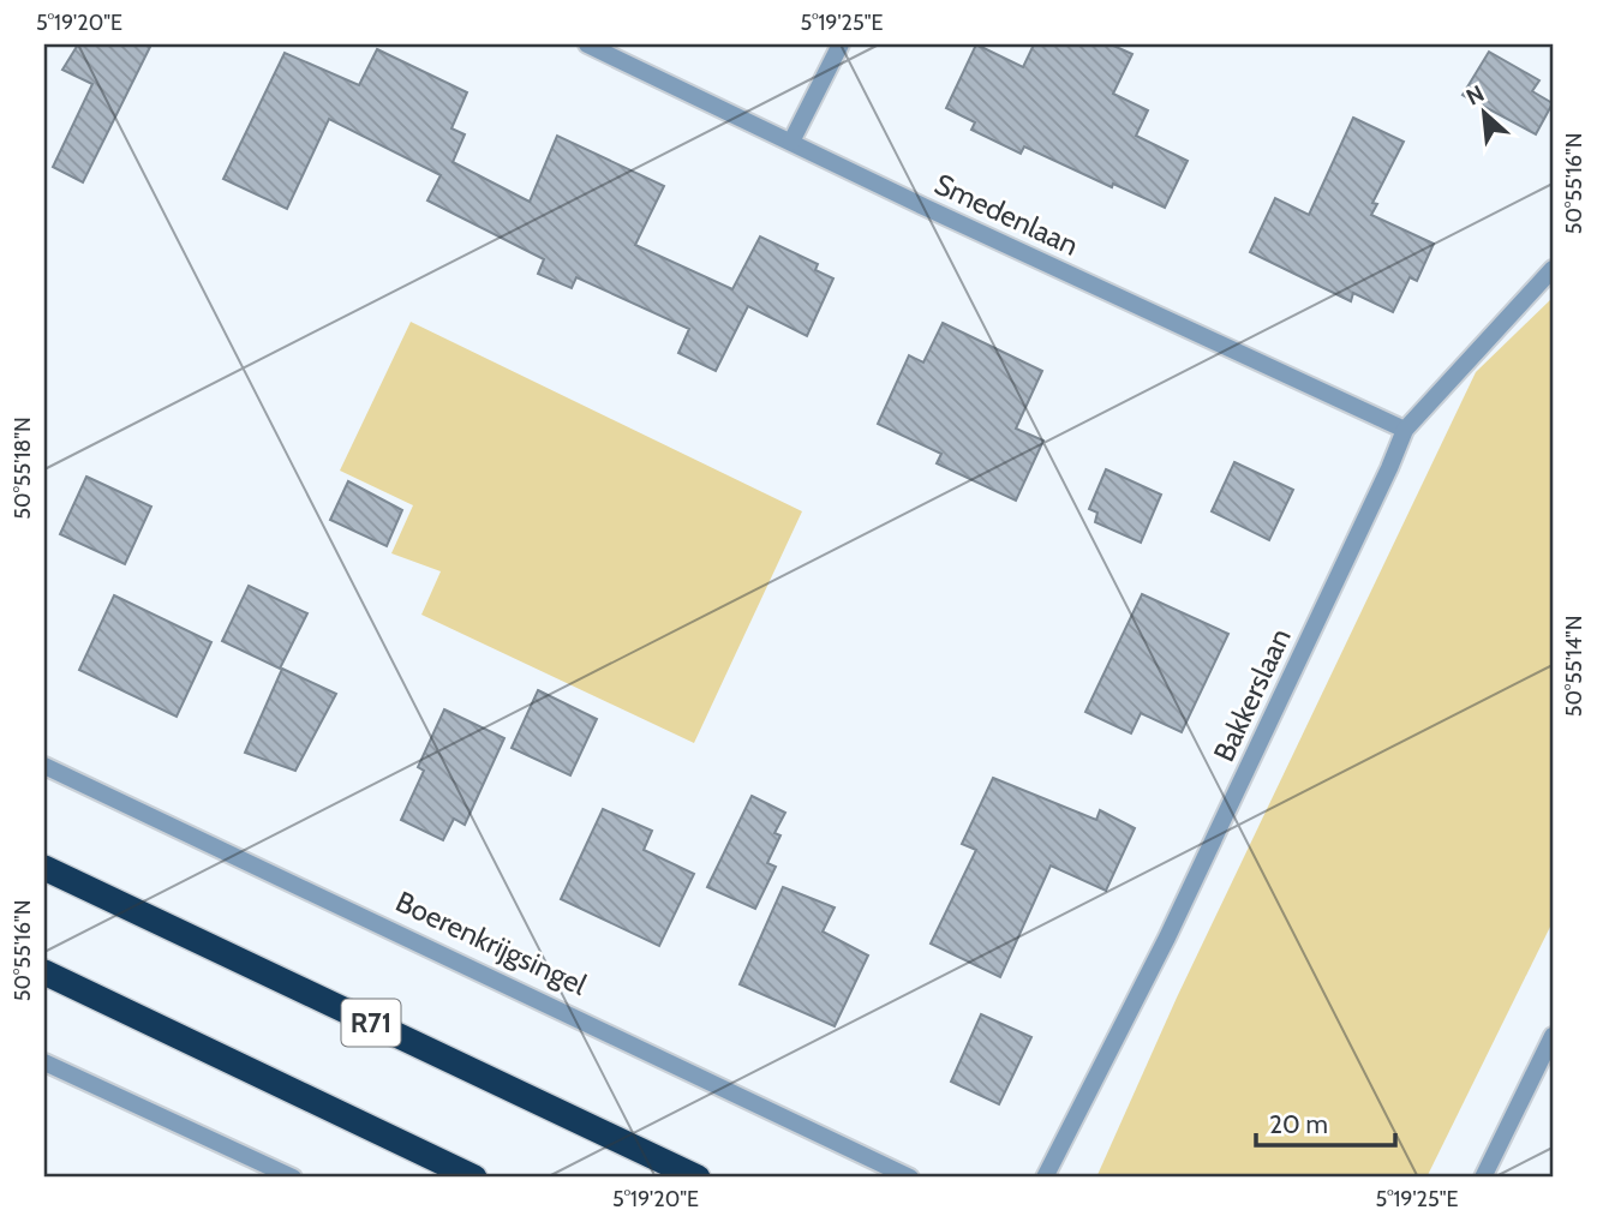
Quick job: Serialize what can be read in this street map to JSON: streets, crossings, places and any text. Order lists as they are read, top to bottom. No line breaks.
{"streets":{"highway":["R71"],"street":["Smedenlaan","Bakkerslaan","Boerenkrijgsingel"]},"crossings":[["Smedenlaan","Bakkerslaan"]],"scale_bar":"20 m","north":"top left","coordinates":["5°19'20\"E","5°19'25\"E","50°55'16\"N","50°55'18\"N","50°55'14\"N"]}
